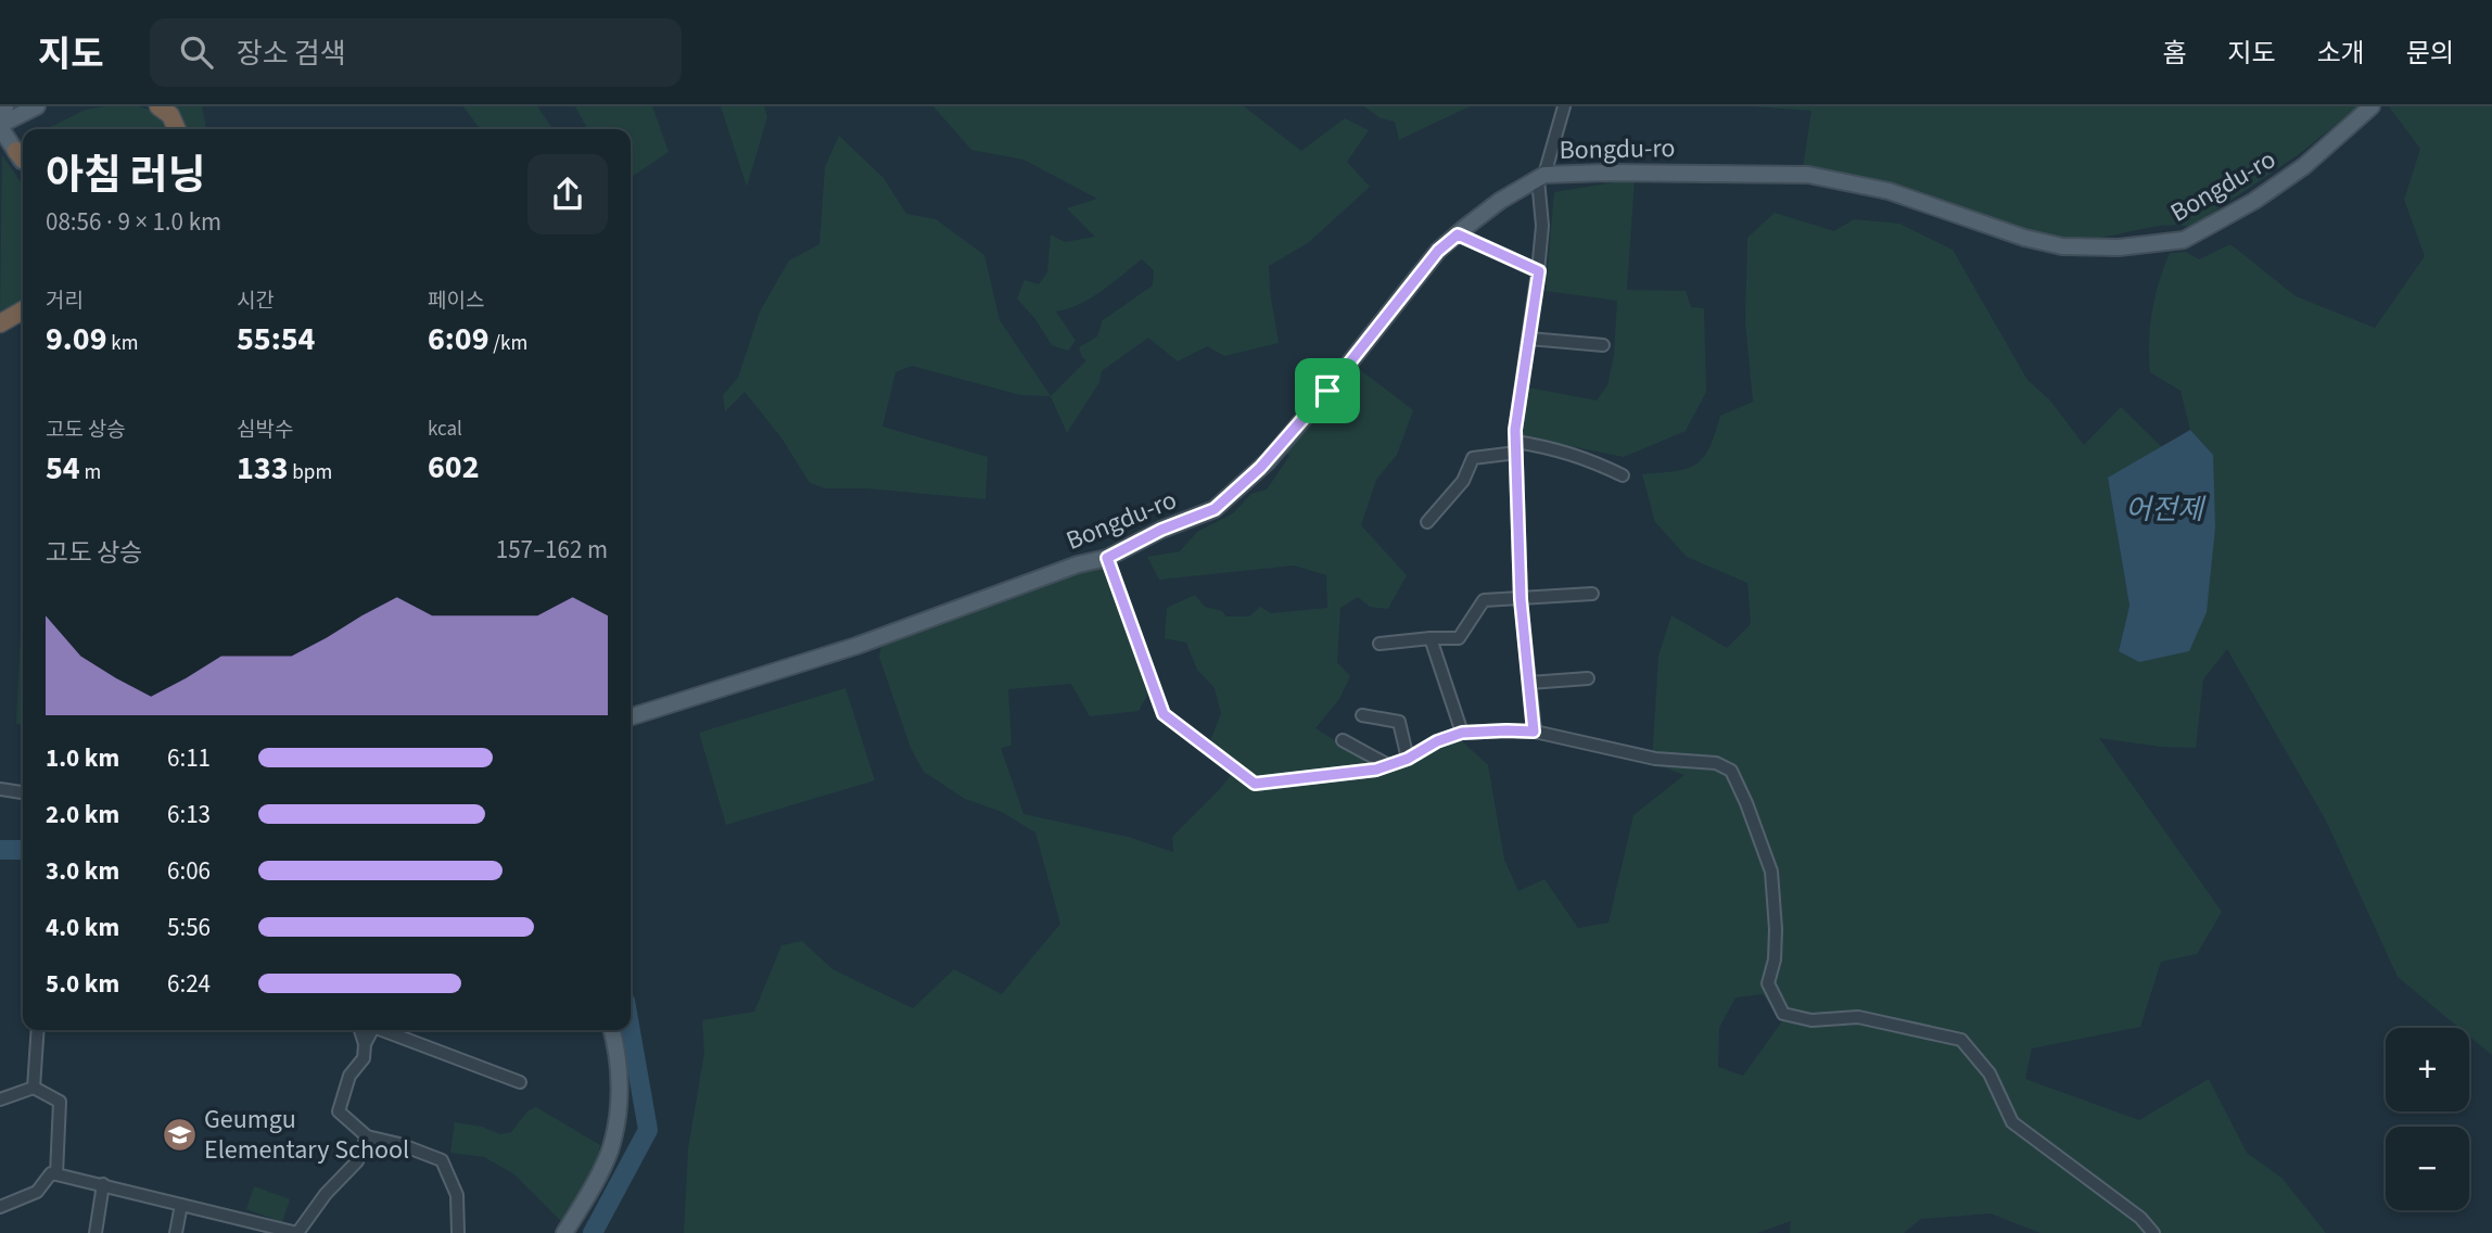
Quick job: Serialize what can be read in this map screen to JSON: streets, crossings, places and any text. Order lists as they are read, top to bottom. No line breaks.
{"streets":{"main road":["Bongdu-ro"]},"water":["어전제"],"places":{"school or university":["Geumgu Elementary School"]},"page":{"header":"지도","search":"장소 검색","nav":["홈","지도","소개","문의"],"heading":["아침 러닝","08:56 · 9 × 1.0 km"],"stats":[["거리","9.09 km"],["시간","55:54"],["페이스","6:09 /km"],["고도 상승","54 m"],["심박수","133 bpm"],["kcal","602"]],"chart":["고도 상승","157–162 m"],"list":[{"name":"1.0 km","note":"6:11"},{"name":"2.0 km","note":"6:13"},{"name":"3.0 km","note":"6:06"},{"name":"4.0 km","note":"5:56"},{"name":"5.0 km","note":"6:24"}],"map_buttons":["+","−"]}}
